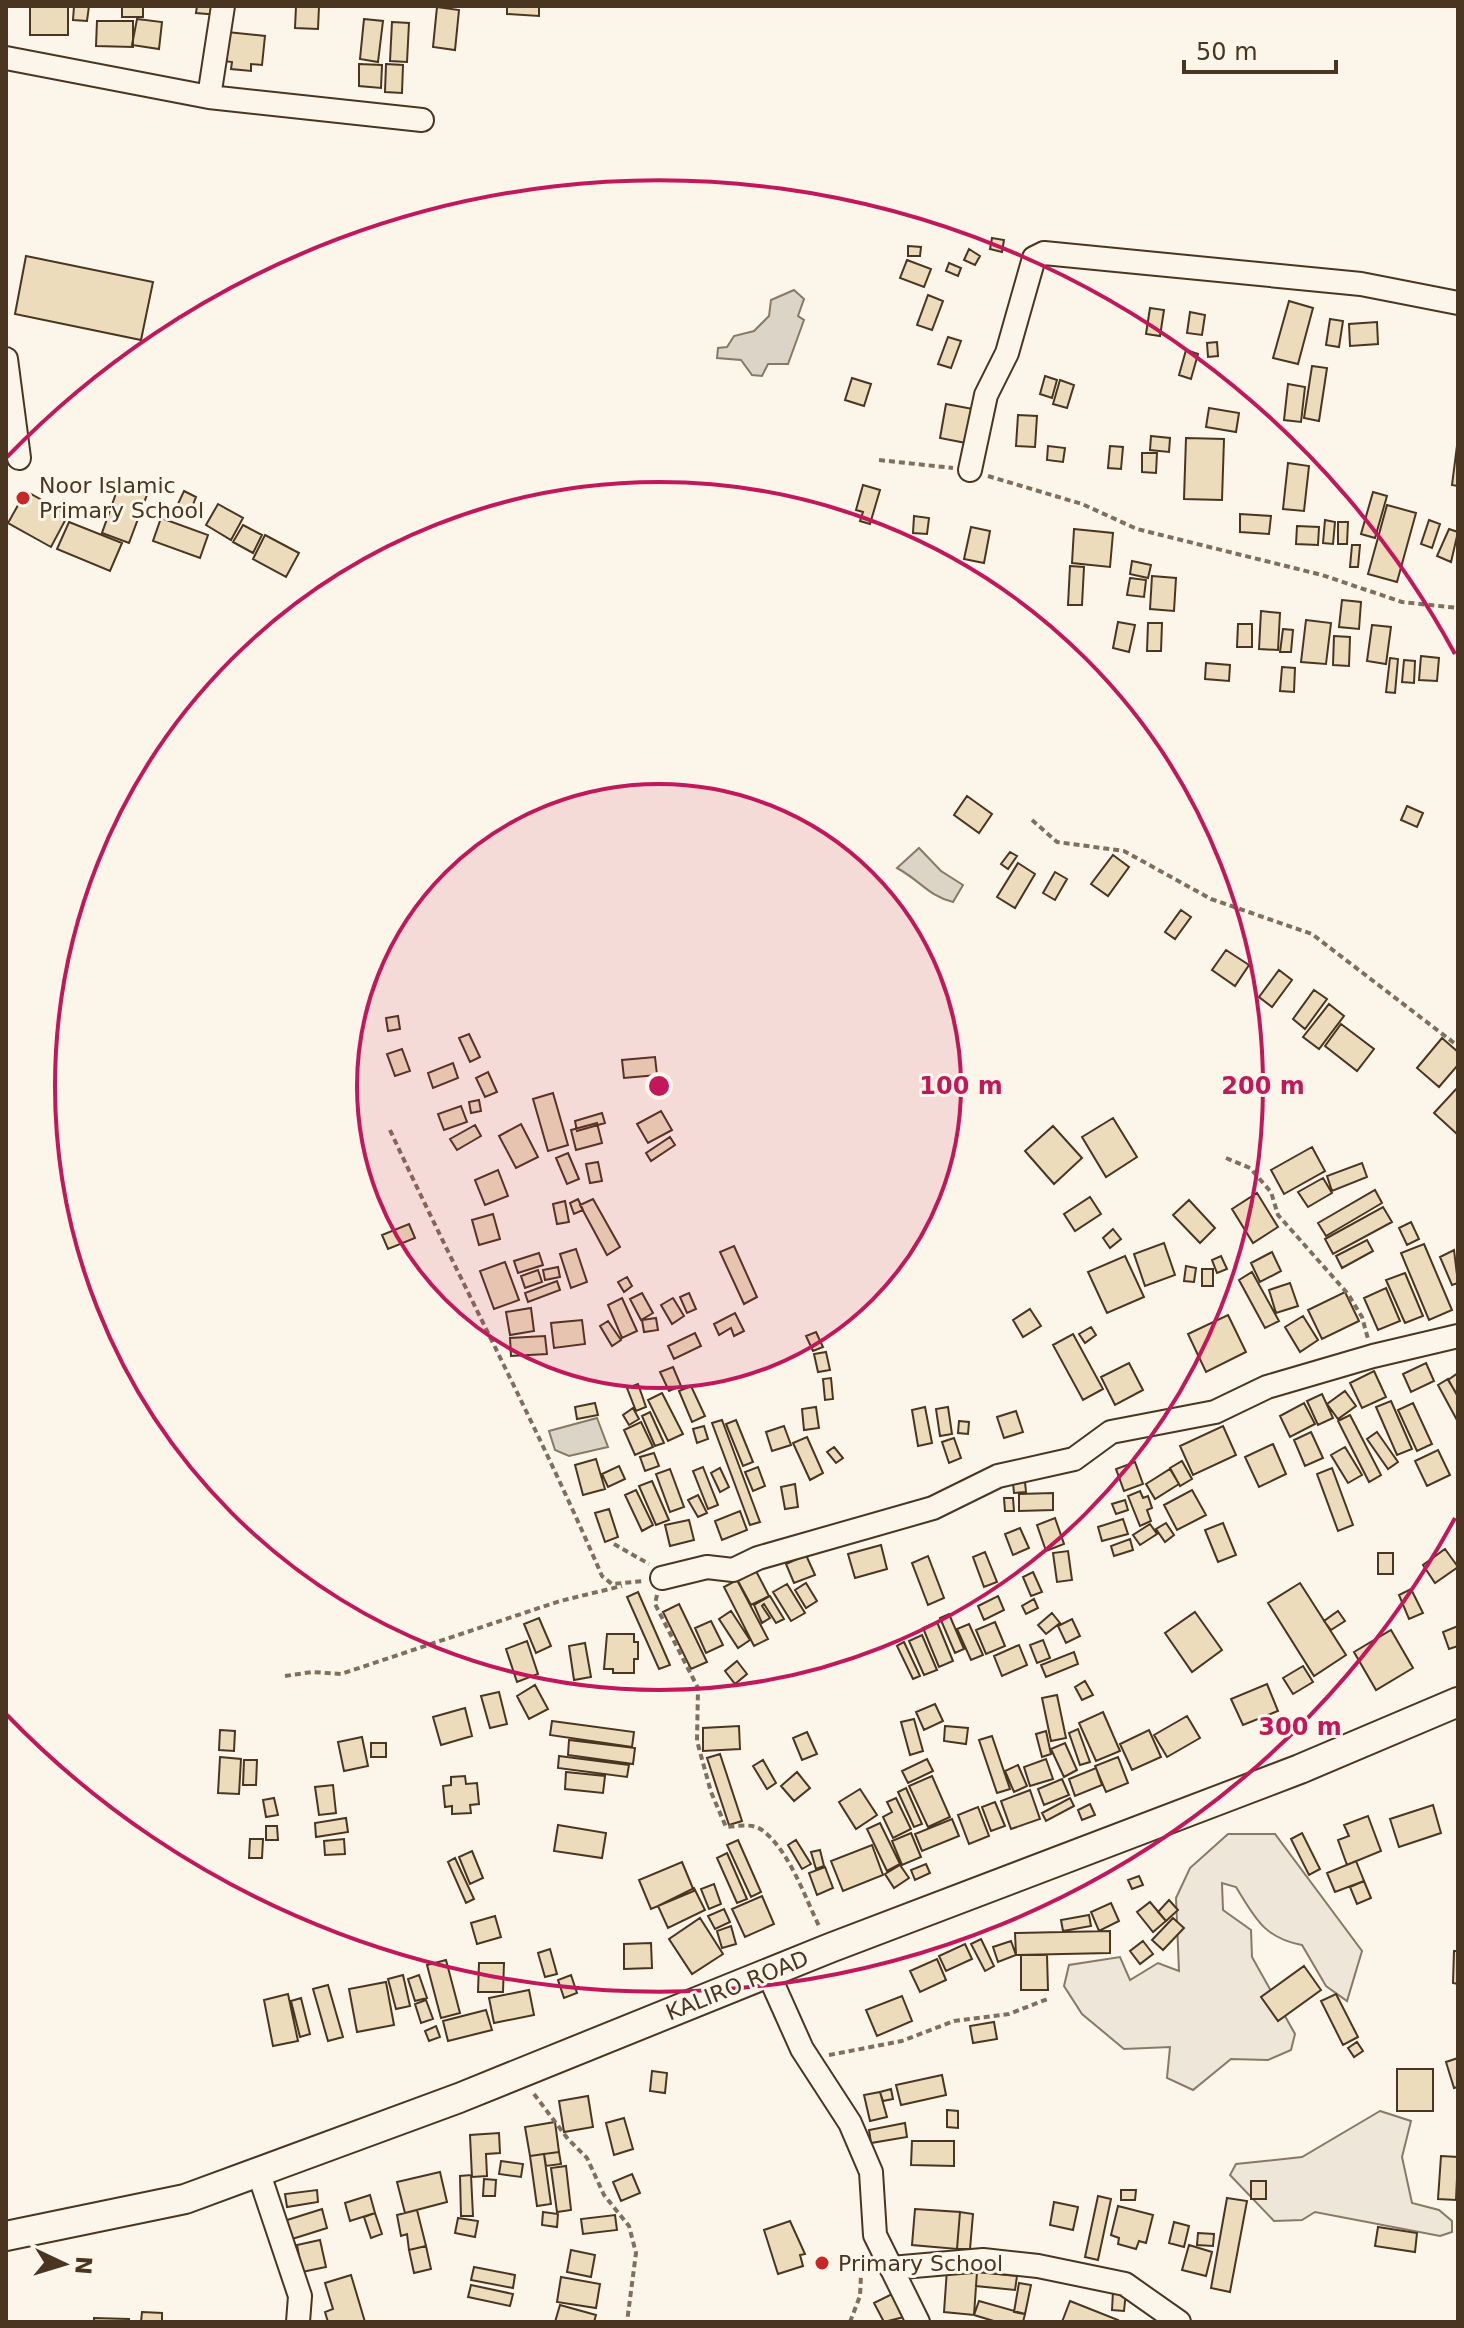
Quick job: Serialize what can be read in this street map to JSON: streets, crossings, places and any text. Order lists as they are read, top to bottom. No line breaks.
{"streets":{"main road":["KALIRO ROAD"]},"places":["Noor Islamic Primary School","Primary School"],"scale_bar":"50 m","north":"right","rings":["100 m","200 m","300 m"]}
